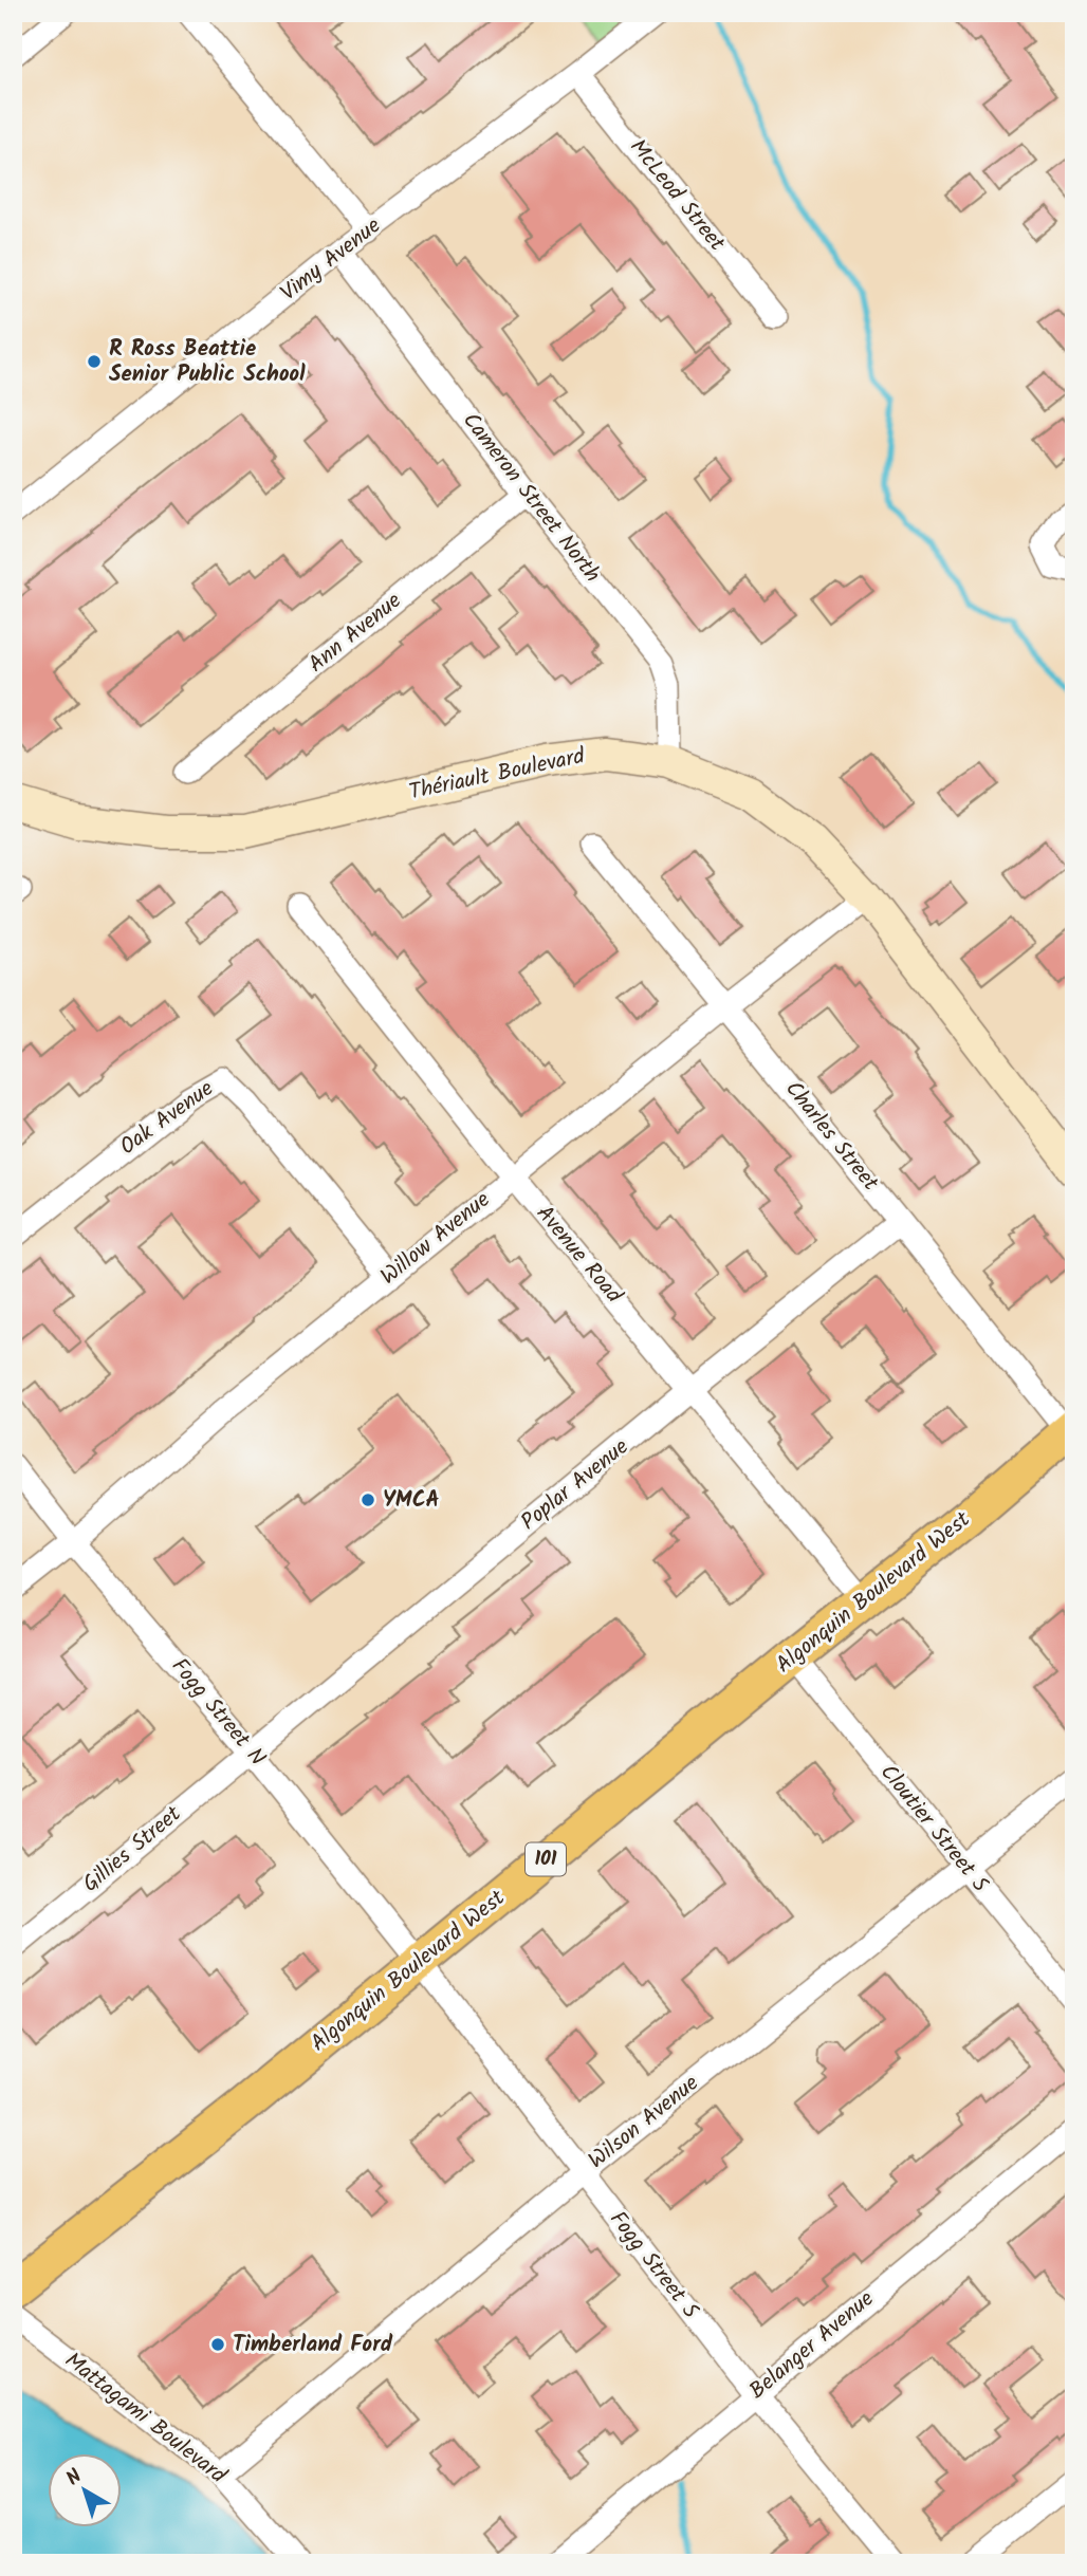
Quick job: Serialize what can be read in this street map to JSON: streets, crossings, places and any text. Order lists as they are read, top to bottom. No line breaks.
{"streets":{"main road":["Thériault Boulevard","Algonquin Boulevard West","101"],"street":["McLeod Street","Vimy Avenue","Cameron Street North","Ann Avenue","Oak Avenue","Charles Street","Willow Avenue","Avenue Road","Poplar Avenue","Fogg Street N","Cloutier Street S","Gillies Street","Wilson Avenue","Fogg Street S","Belanger Avenue","Mattagami Boulevard"]},"crossings":[["McLeod Street","Vimy Avenue"],["Vimy Avenue","Cameron Street North"],["Cameron Street North","Ann Avenue"],["Cameron Street North","Thériault Boulevard"],["Thériault Boulevard","Willow Avenue"],["Oak Avenue","Willow Avenue"],["Charles Street","Willow Avenue"],["Charles Street","Poplar Avenue"],["Charles Street","Algonquin Boulevard West"],["Willow Avenue","Avenue Road"],["Willow Avenue","Fogg Street N"],["Avenue Road","Poplar Avenue"],["Avenue Road","Algonquin Boulevard West"],["Poplar Avenue","Fogg Street N"],["Poplar Avenue","Gillies Street"],["Algonquin Boulevard West","Fogg Street N"],["Algonquin Boulevard West","Cloutier Street S"],["Algonquin Boulevard West","Fogg Street S"],["Fogg Street N","Gillies Street"],["Fogg Street N","Fogg Street S"],["Cloutier Street S","Wilson Avenue"],["Wilson Avenue","Fogg Street S"],["Wilson Avenue","Mattagami Boulevard"],["Fogg Street S","Belanger Avenue"]],"places":["R Ross Beattie Senior Public School","YMCA","Timberland Ford"],"north":"top left"}
